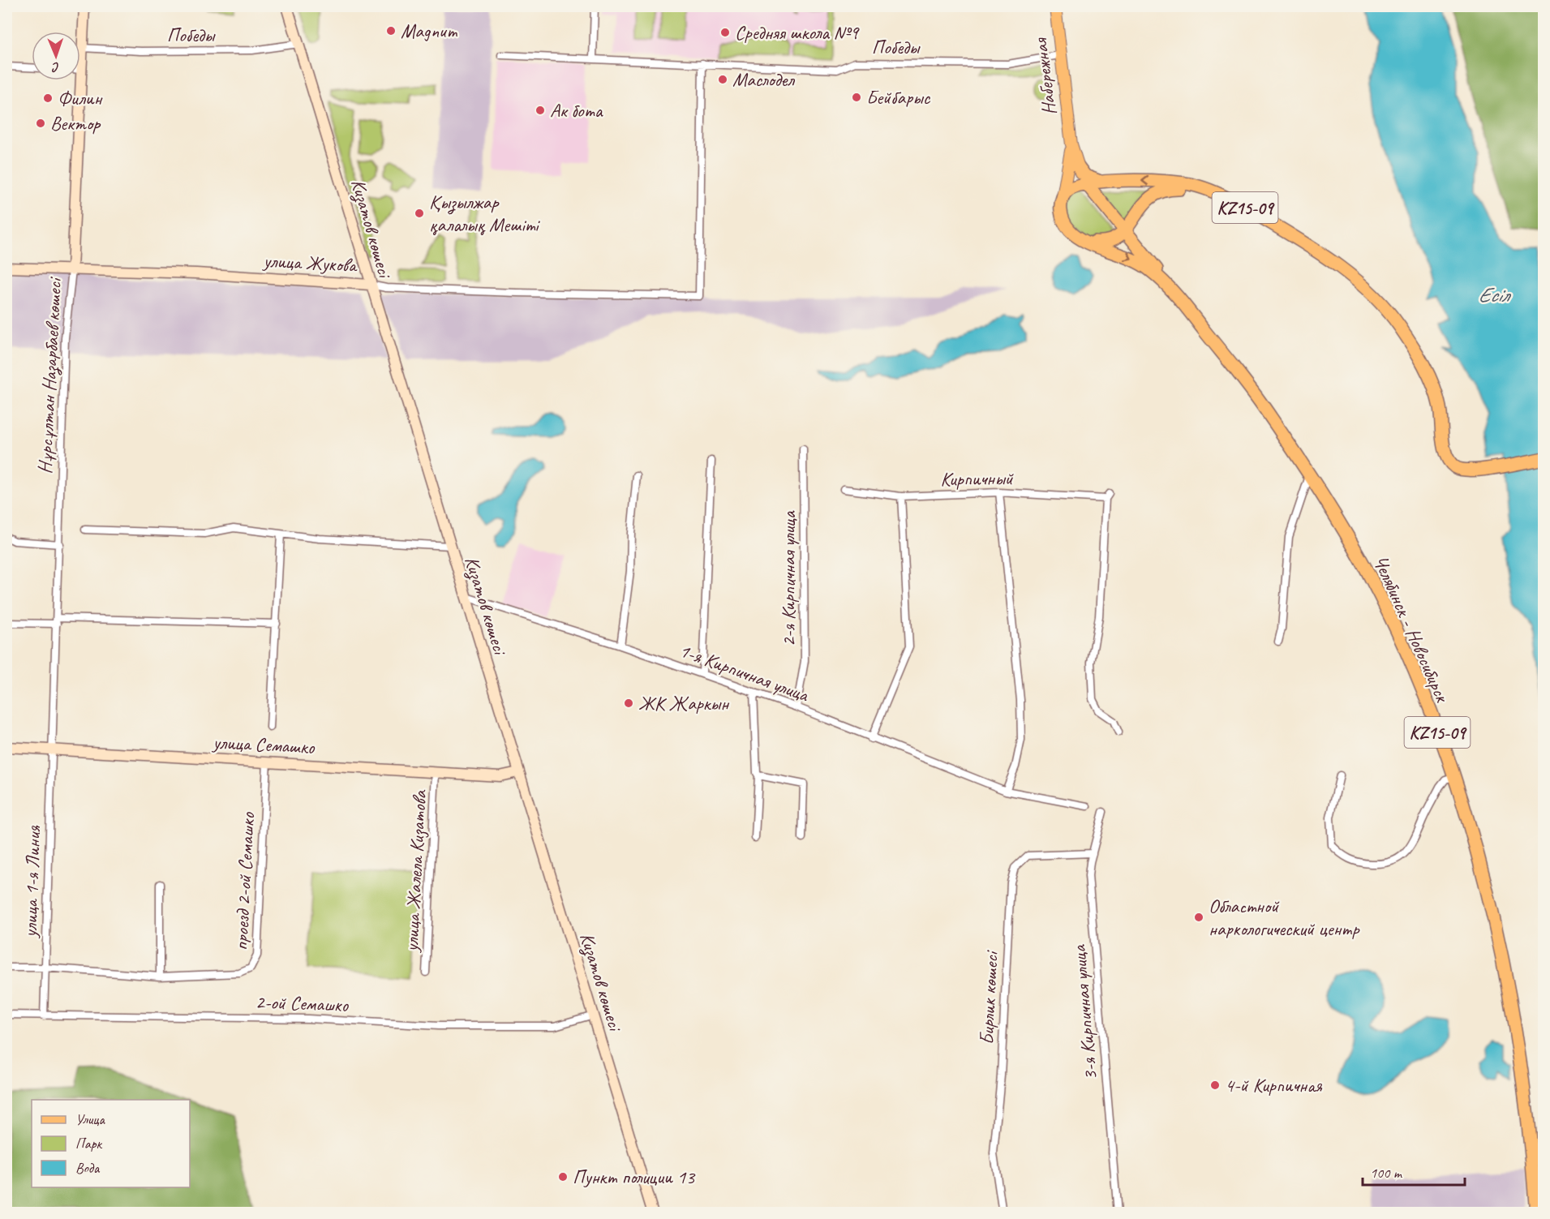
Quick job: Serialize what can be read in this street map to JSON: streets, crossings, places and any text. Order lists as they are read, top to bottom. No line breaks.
{"streets":{"highway":["KZ15-09","Челябинск - Новосибирск"],"main road":["Набережная","Кизатов көшесі","улица Жукова","Нұрсұлтан Назарбаев көшесі","улица Семашко"],"street":["Победы","Кирпичный","2-я Кирпичная улица","1-я Кирпичная улица","улица Жалела Кизатова","улица 1-я Линия","проезд 2-ой Семашко","Бирлик көшесі","2-ой Семашко","3-я Кирпичная улица"]},"crossings":[["Победы","Набережная"],["Победы","Кизатов көшесі"],["Победы","улица Жукова"],["Победы","Нұрсұлтан Назарбаев көшесі"],["Набережная","KZ15-09"],["Набережная","Челябинск - Новосибирск"],["KZ15-09","Челябинск - Новосибирск"],["Кизатов көшесі","улица Жукова"],["Кизатов көшесі","1-я Кирпичная улица"],["Кизатов көшесі","улица Семашко"],["Кизатов көшесі","2-ой Семашко"],["улица Жукова","Нұрсұлтан Назарбаев көшесі"],["Нұрсұлтан Назарбаев көшесі","улица Семашко"],["Нұрсұлтан Назарбаев көшесі","улица 1-я Линия"],["2-я Кирпичная улица","1-я Кирпичная улица"],["улица Семашко","улица Жалела Кизатова"],["улица Семашко","улица 1-я Линия"],["улица Семашко","проезд 2-ой Семашко"],["улица 1-я Линия","проезд 2-ой Семашко"],["улица 1-я Линия","2-ой Семашко"],["Бирлик көшесі","3-я Кирпичная улица"]],"water":["Есіл"],"places":["Magnum","Средняя школа №9","Маслодел","Бейбарыс","Филин","Ак бота","Вектор","Қызылжар қалалық Мешіті","ЖК Жаркын","Областной наркологический центр","4-й Кирпичная","Пункт полиции 13"],"legend":["Улица","Парк","Вода"],"scale_bar":"100 m","north":"bottom"}
